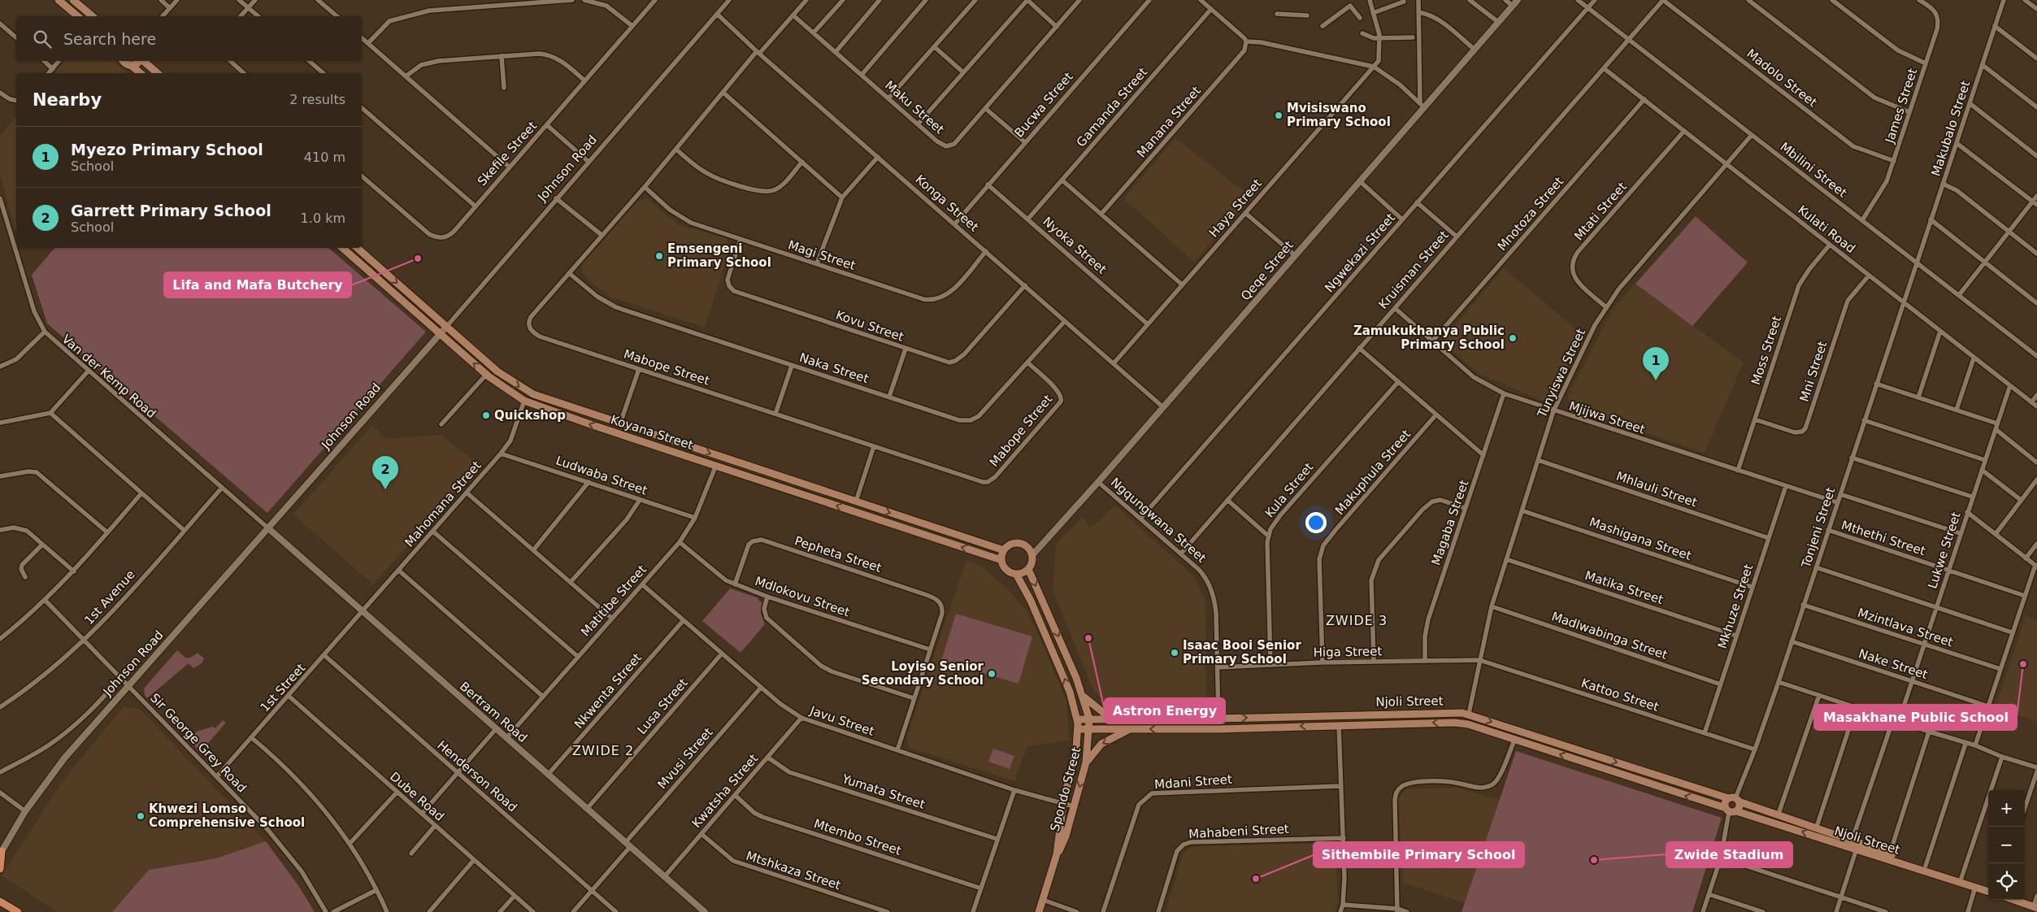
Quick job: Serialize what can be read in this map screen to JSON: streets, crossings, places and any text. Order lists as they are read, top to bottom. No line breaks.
{"streets":{"main road":["Koyana Street","Njoli Street","Spondo Street"],"street":["Madolo Street","Bucwa Street","James Street","Maku Street","Gamanda Street","Manana Street","Makubalo Street","Skefile Street","Johnson Road","Mbilini Street","Konga Street","Haya Street","Mtati Street","Mnotoza Street","Kulati Road","Nyoka Street","Ngwekazi Street","Magi Street","Kruisman Street","Qeqe Street","Kovu Street","Moss Street","Mabope Street","Naka Street","Mni Street","Tunyiswa Street","Van der Kemp Road","Mjijwa Street","Makuphula Street","Ludwaba Street","Mhlauli Street","Kula Street","Mahomana Street","Ngqungwana Street","Magaba Street","Tonjeni Street","Mthethi Street","Mashigana Street","Lukwe Street","Pepheta Street","Matika Street","Mdlokovu Street","1st Avenue","Matitibe Street","Mkhuze Street","Mzintlava Street","Madlwabinga Street","Higa Street","Nake Street","1st Street","Nkwenta Street","Kattoo Street","Lusa Street","Bertram Road","Javu Street","Sir George Grey Road","Mvusi Street","Henderson Road","Mdani Street","Kwatsha Street","Yumata Street","Dube Road","Mahabeni Street","Mtembo Street","Mtshkaza Street"]},"crossings":[["Madolo Street","James Street"],["Madolo Street","Kruisman Street"],["Bucwa Street","Konga Street"],["Bucwa Street","Nyoka Street"],["James Street","Mbilini Street"],["Maku Street","Mabope Street"],["Gamanda Street","Nyoka Street"],["Makubalo Street","Mbilini Street"],["Makubalo Street","Tonjeni Street"],["Johnson Road","Konga Street"],["Johnson Road","Van der Kemp Road"],["Johnson Road","Koyana Street"],["Johnson Road","Bertram Road"],["Johnson Road","Sir George Grey Road"],["Mbilini Street","Ngwekazi Street"],["Mbilini Street","Kruisman Street"],["Mbilini Street","Tunyiswa Street"],["Mbilini Street","Tonjeni Street"],["Konga Street","Haya Street"],["Konga Street","Magi Street"],["Konga Street","Qeqe Street"],["Konga Street","Kovu Street"],["Konga Street","Mabope Street"],["Konga Street","Naka Street"],["Haya Street","Nyoka Street"],["Mtati Street","Kulati Road"],["Mtati Street","Tunyiswa Street"],["Mnotoza Street","Kulati Road"],["Mnotoza Street","Mjijwa Street"],["Kulati Road","Kruisman Street"],["Kulati Road","Moss Street"],["Kulati Road","Mni Street"],["Kulati Road","Tunyiswa Street"],["Kulati Road","Tonjeni Street"],["Kulati Road","Lukwe Street"],["Ngwekazi Street","Ngqungwana Street"],["Magi Street","Kovu Street"],["Magi Street","Mabope Street"],["Kruisman Street","Mjijwa Street"],["Kruisman Street","Ngqungwana Street"],["Qeqe Street","Koyana Street"],["Qeqe Street","Ngqungwana Street"],["Qeqe Street","Spondo Street"],["Moss Street","Mni Street"],["Moss Street","Mjijwa Street"],["Mabope Street","Naka Street"],["Tunyiswa Street","Mjijwa Street"],["Tunyiswa Street","Mhlauli Street"],["Tunyiswa Street","Mashigana Street"],["Tunyiswa Street","Matika Street"],["Tunyiswa Street","Madlwabinga Street"],["Tunyiswa Street","Higa Street"],["Tunyiswa Street","Kattoo Street"],["Tunyiswa Street","Njoli Street"],["Van der Kemp Road","1st Avenue"],["Van der Kemp Road","Bertram Road"],["Mjijwa Street","Magaba Street"],["Mjijwa Street","Tonjeni Street"],["Mjijwa Street","Mkhuze Street"],["Koyana Street","Mahomana Street"],["Koyana Street","Matitibe Street"],["Koyana Street","Spondo Street"],["Makuphula Street","Higa Street"],["Ludwaba Street","Mahomana Street"],["Ludwaba Street","Matitibe Street"],["Mhlauli Street","Mkhuze Street"],["Kula Street","Higa Street"],["Mahomana Street","1st Street"],["Mahomana Street","Bertram Road"],["Ngqungwana Street","Higa Street"],["Ngqungwana Street","Njoli Street"],["Magaba Street","Higa Street"],["Tonjeni Street","Mthethi Street"],["Tonjeni Street","Mzintlava Street"],["Tonjeni Street","Nake Street"],["Tonjeni Street","Kattoo Street"],["Tonjeni Street","Njoli Street"],["Mthethi Street","Lukwe Street"],["Mashigana Street","Mkhuze Street"],["Lukwe Street","Mzintlava Street"],["Lukwe Street","Nake Street"],["Pepheta Street","Mdlokovu Street"],["Matika Street","Mkhuze Street"],["Mdlokovu Street","Matitibe Street"],["1st Avenue","Sir George Grey Road"],["Matitibe Street","Bertram Road"],["Matitibe Street","Javu Street"],["Mkhuze Street","Madlwabinga Street"],["Mkhuze Street","Kattoo Street"],["Higa Street","Kattoo Street"],["1st Street","Bertram Road"],["1st Street","Sir George Grey Road"],["1st Street","Henderson Road"],["1st Street","Dube Road"],["Nkwenta Street","Bertram Road"],["Nkwenta Street","Javu Street"],["Njoli Street","Spondo Street"],["Lusa Street","Bertram Road"],["Lusa Street","Javu Street"],["Bertram Road","Mvusi Street"],["Bertram Road","Kwatsha Street"],["Javu Street","Mvusi Street"],["Javu Street","Spondo Street"],["Javu Street","Kwatsha Street"],["Mvusi Street","Henderson Road"],["Kwatsha Street","Yumata Street"],["Kwatsha Street","Mtembo Street"],["Kwatsha Street","Mtshkaza Street"]],"districts":["ZWIDE 3","ZWIDE 2"],"places":["Mvisiswano Primary School","Emsengeni Primary School","Lifa and Mafa Butchery","Zamukukhanya Public Primary School","Quickshop","Astron Energy","Isaac Booi Senior Primary School","Masakhane Public School","Loyiso Senior Secondary School","Khwezi Lomso Comprehensive School","Zwide Stadium","Sithembile Primary School"],"page":{"search":"Search here","heading":["Nearby","2 results"],"list":[{"mark":"1","name":"Myezo Primary School","note":"School","value":"410 m"},{"mark":"2","name":"Garrett Primary School","note":"School","value":"1.0 km"}],"pins":["1","2"],"map_buttons":["+","−"]}}
